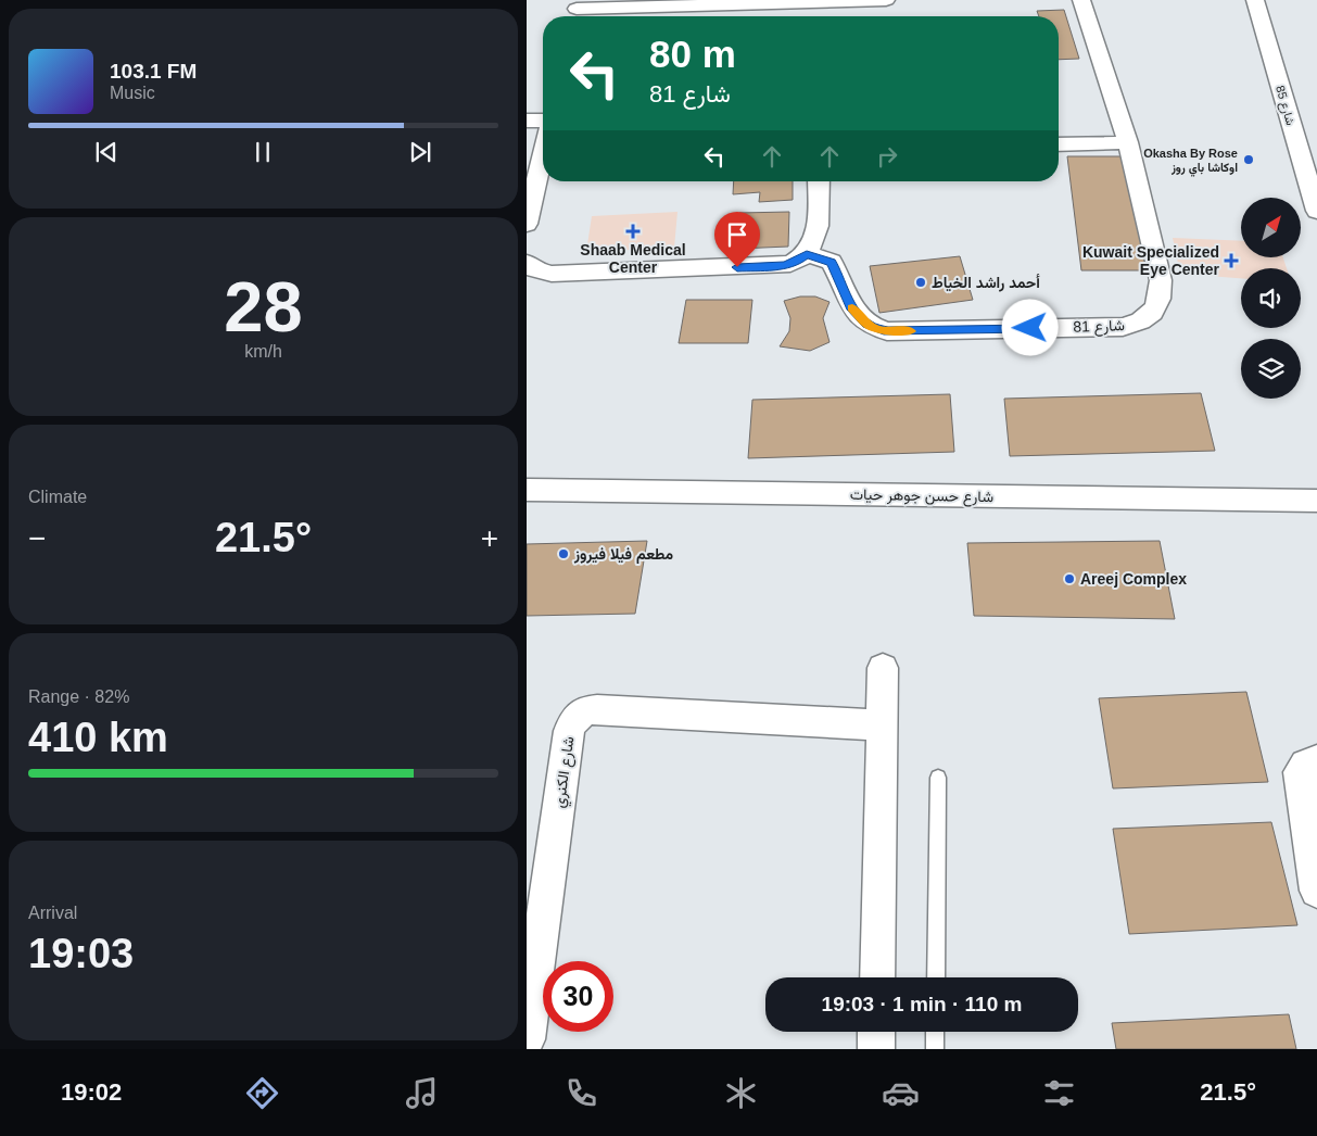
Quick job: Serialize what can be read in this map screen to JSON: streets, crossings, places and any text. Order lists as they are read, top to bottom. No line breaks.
{"streets":{"street":["شارع 85","شارع 81","شارع حسن جوهر حيات","شارع الكنري"]},"places":{"other":["Okasha By Rose اوكاشا باي روز","أحمد راشد الخياط","مطعم فيلا فيروز","Areej Complex"],"health":["Shaab Medical Center","Kuwait Specialized Eye Center"]},"north":"top right","page":{"turn":["80 m","شارع 81"],"song":["103.1 FM","Music"],"tile":[["28","km/h"],"Climate",["Range · 82%","410 km"],["Arrival","19:03"]],"heat":["−","21.5°","+"],"limit":"30","trip":"19:03 · 1 min · 110 m","tabs":["19:02","21.5°"]}}
